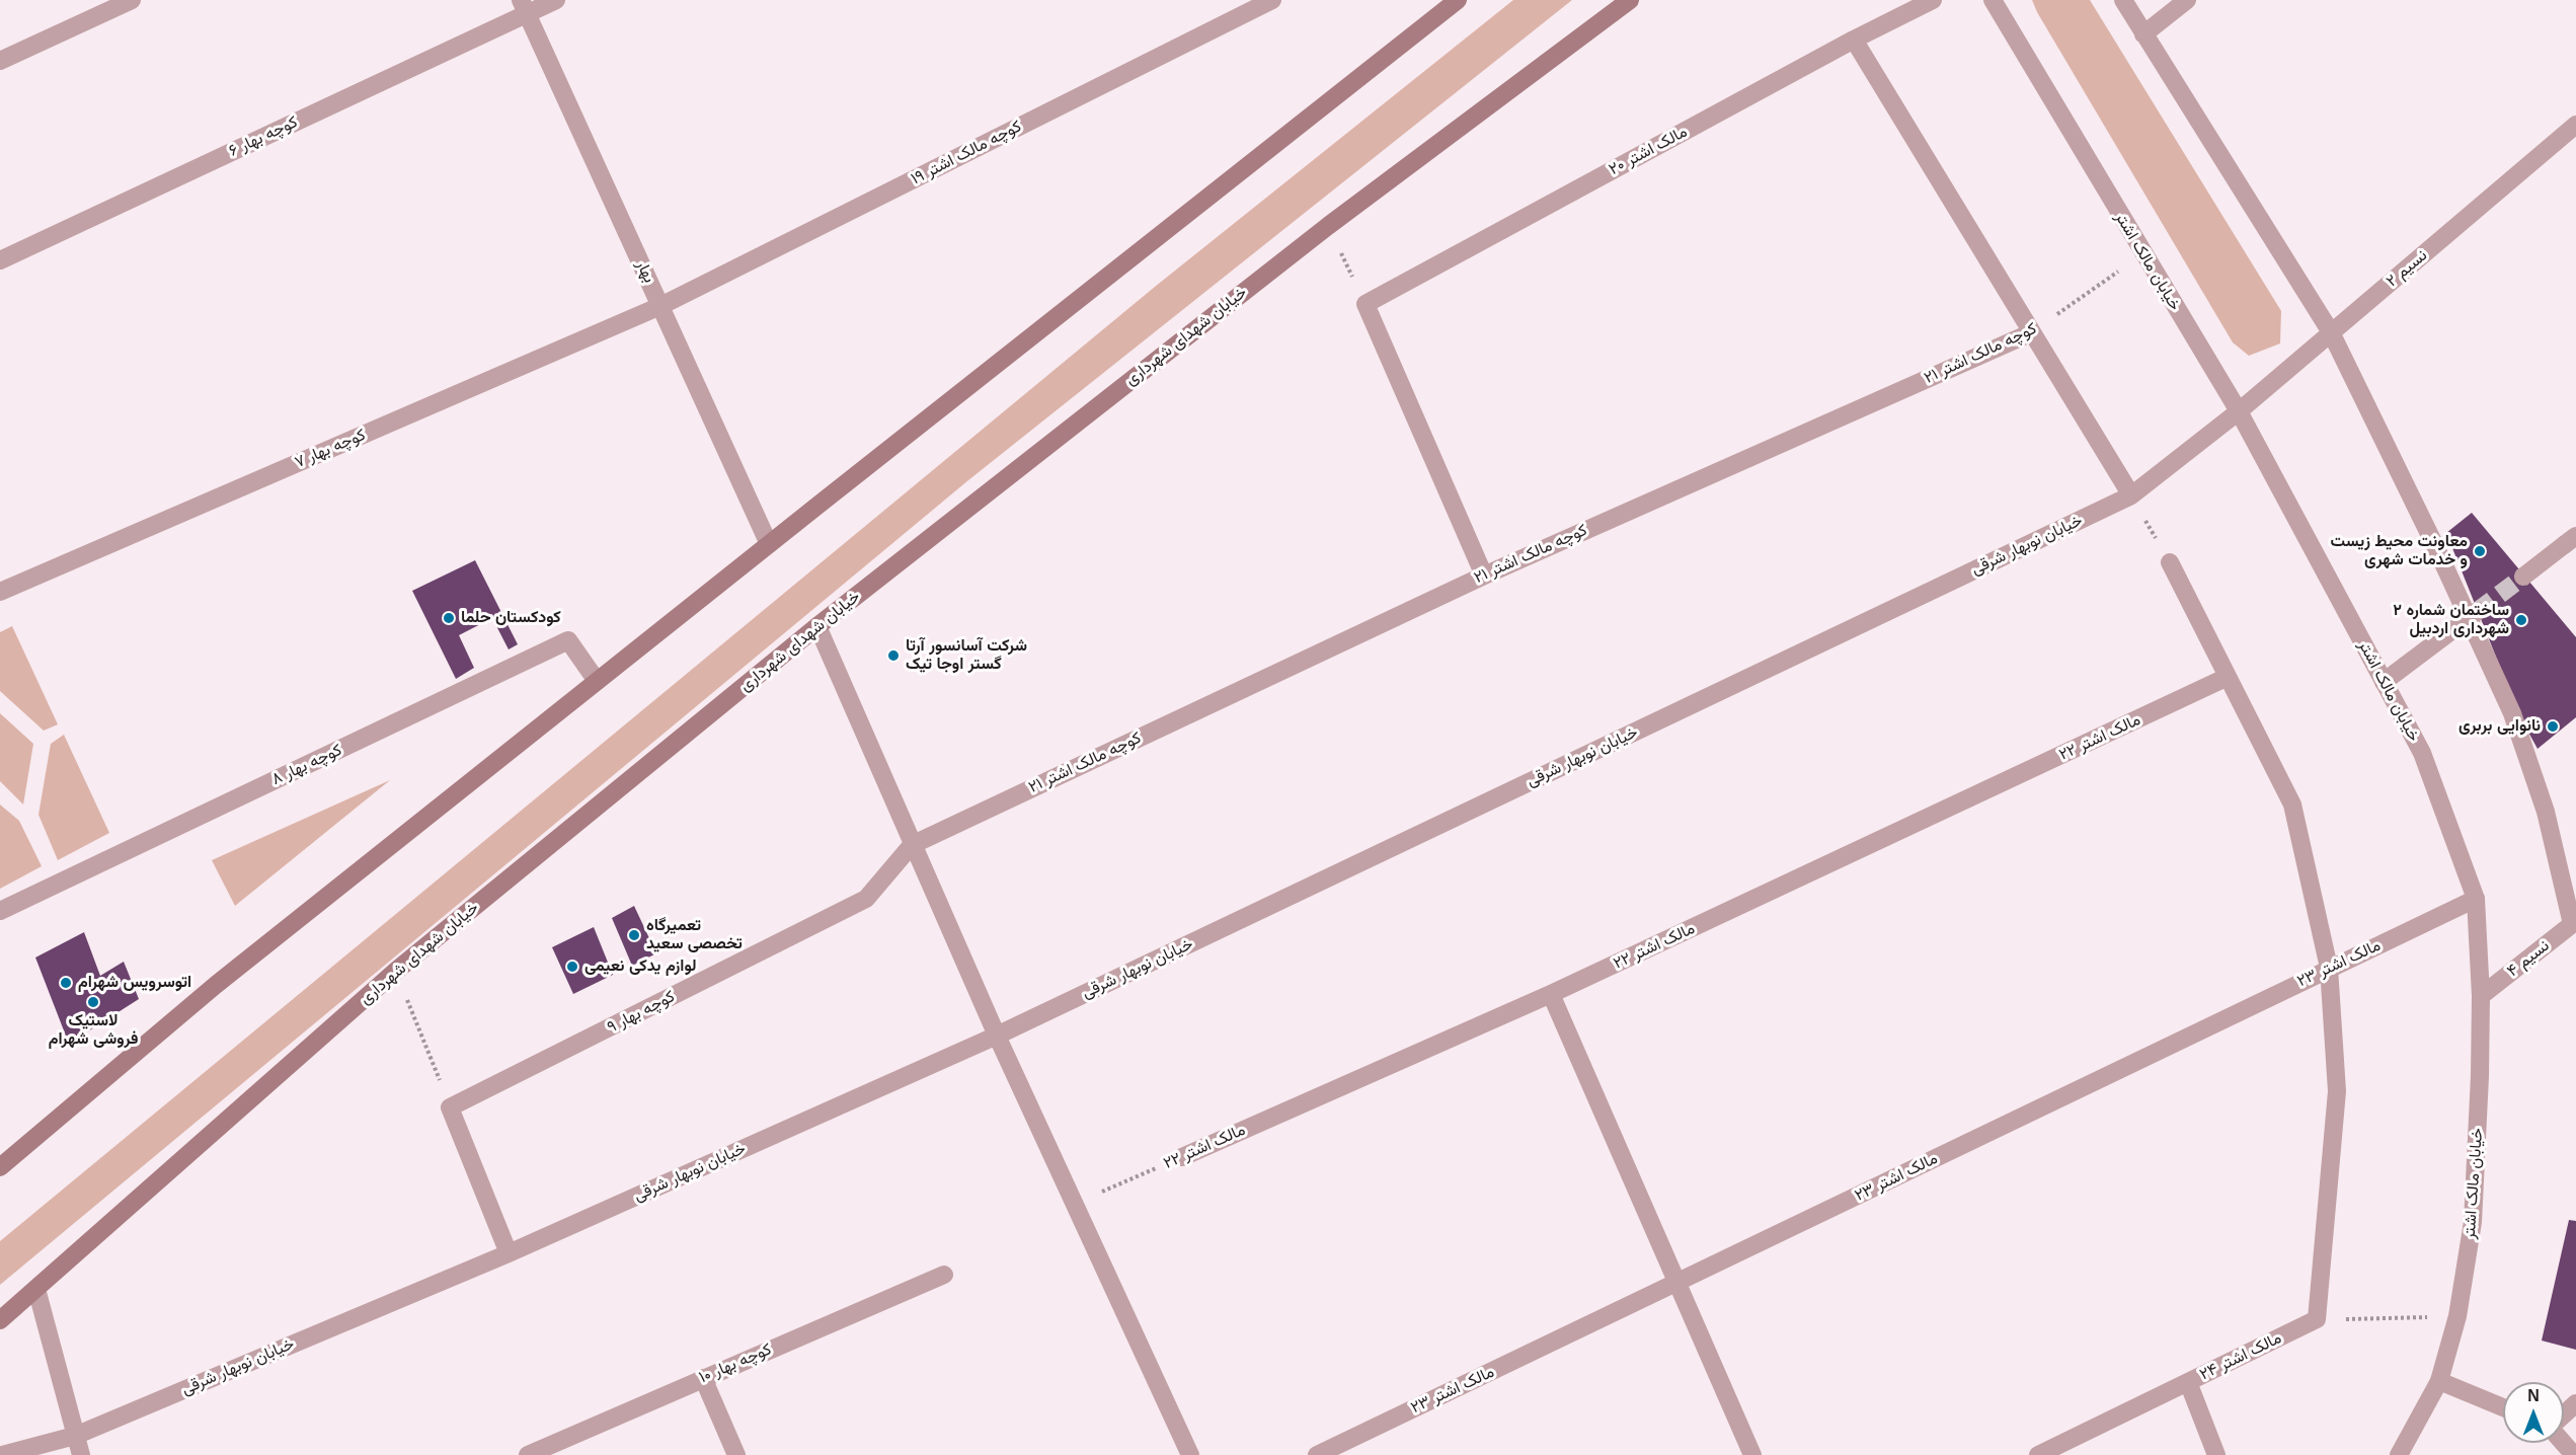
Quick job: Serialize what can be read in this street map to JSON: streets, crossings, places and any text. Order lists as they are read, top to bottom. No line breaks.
{"streets":{"main road":["خیابان شهدای شهرداری"],"street":["کوچه بهار ۶","مالک اشتر ۲۰","کوچه مالک اشتر ۱۹","خیابان مالک اشتر","نسیم ۲","بهار","کوچه مالک اشتر ۲۱","کوچه بهار ۷","خیابان نوبهار شرقی","مالک اشتر ۲۲","کوچه بهار ۸","نسیم ۴","مالک اشتر ۲۳","کوچه بهار ۹","مالک اشتر ۲۴","کوچه بهار ۱۰"]},"crossings":[["کوچه بهار ۶","بهار"],["کوچه مالک اشتر ۱۹","بهار"],["کوچه مالک اشتر ۱۹","کوچه بهار ۷"],["خیابان مالک اشتر","نسیم ۲"],["خیابان مالک اشتر","کوچه مالک اشتر ۲۱"],["خیابان مالک اشتر","خیابان نوبهار شرقی"],["خیابان مالک اشتر","نسیم ۴"],["خیابان مالک اشتر","مالک اشتر ۲۳"],["نسیم ۲","خیابان نوبهار شرقی"],["بهار","کوچه بهار ۷"],["کوچه مالک اشتر ۲۱","کوچه بهار ۹"]],"places":["معاونت محیط زیست و خدمات شهری","کودکستان حلما","ساختمان شماره ۲ شهرداری اردبیل","شرکت آسانسور آرتا گستر اوجا تیک","نانوایی بربری","تعمیرگاه تخصصی سعید","لوازم یدکی نعیمی","اتوسرویس شهرام","لاستیک فروشی شهرام"],"north":"top"}
